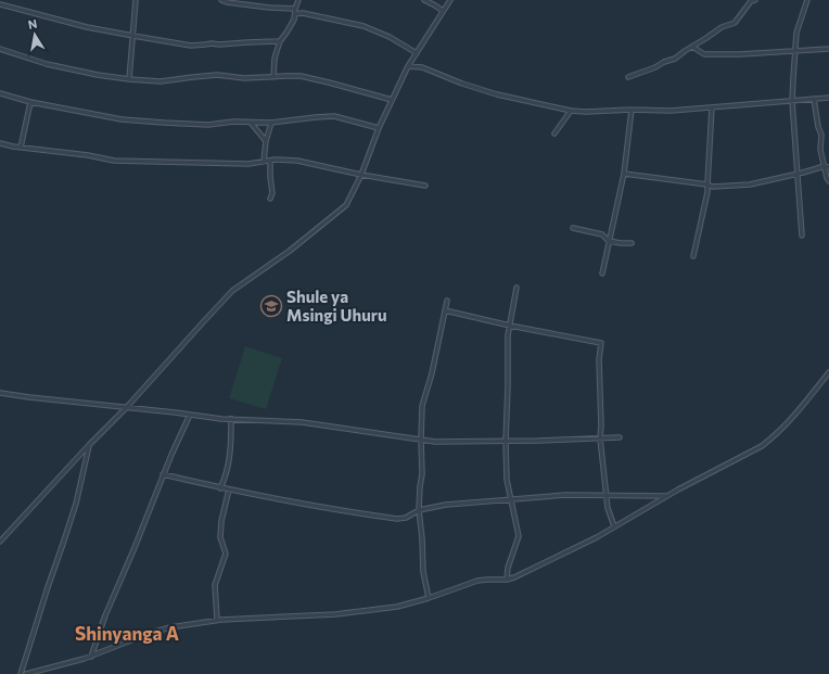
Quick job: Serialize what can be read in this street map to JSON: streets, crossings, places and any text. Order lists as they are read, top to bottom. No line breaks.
{"districts":["Shinyanga A"],"places":{"school or university":["Shule ya Msingi Uhuru"]},"north":"top"}
